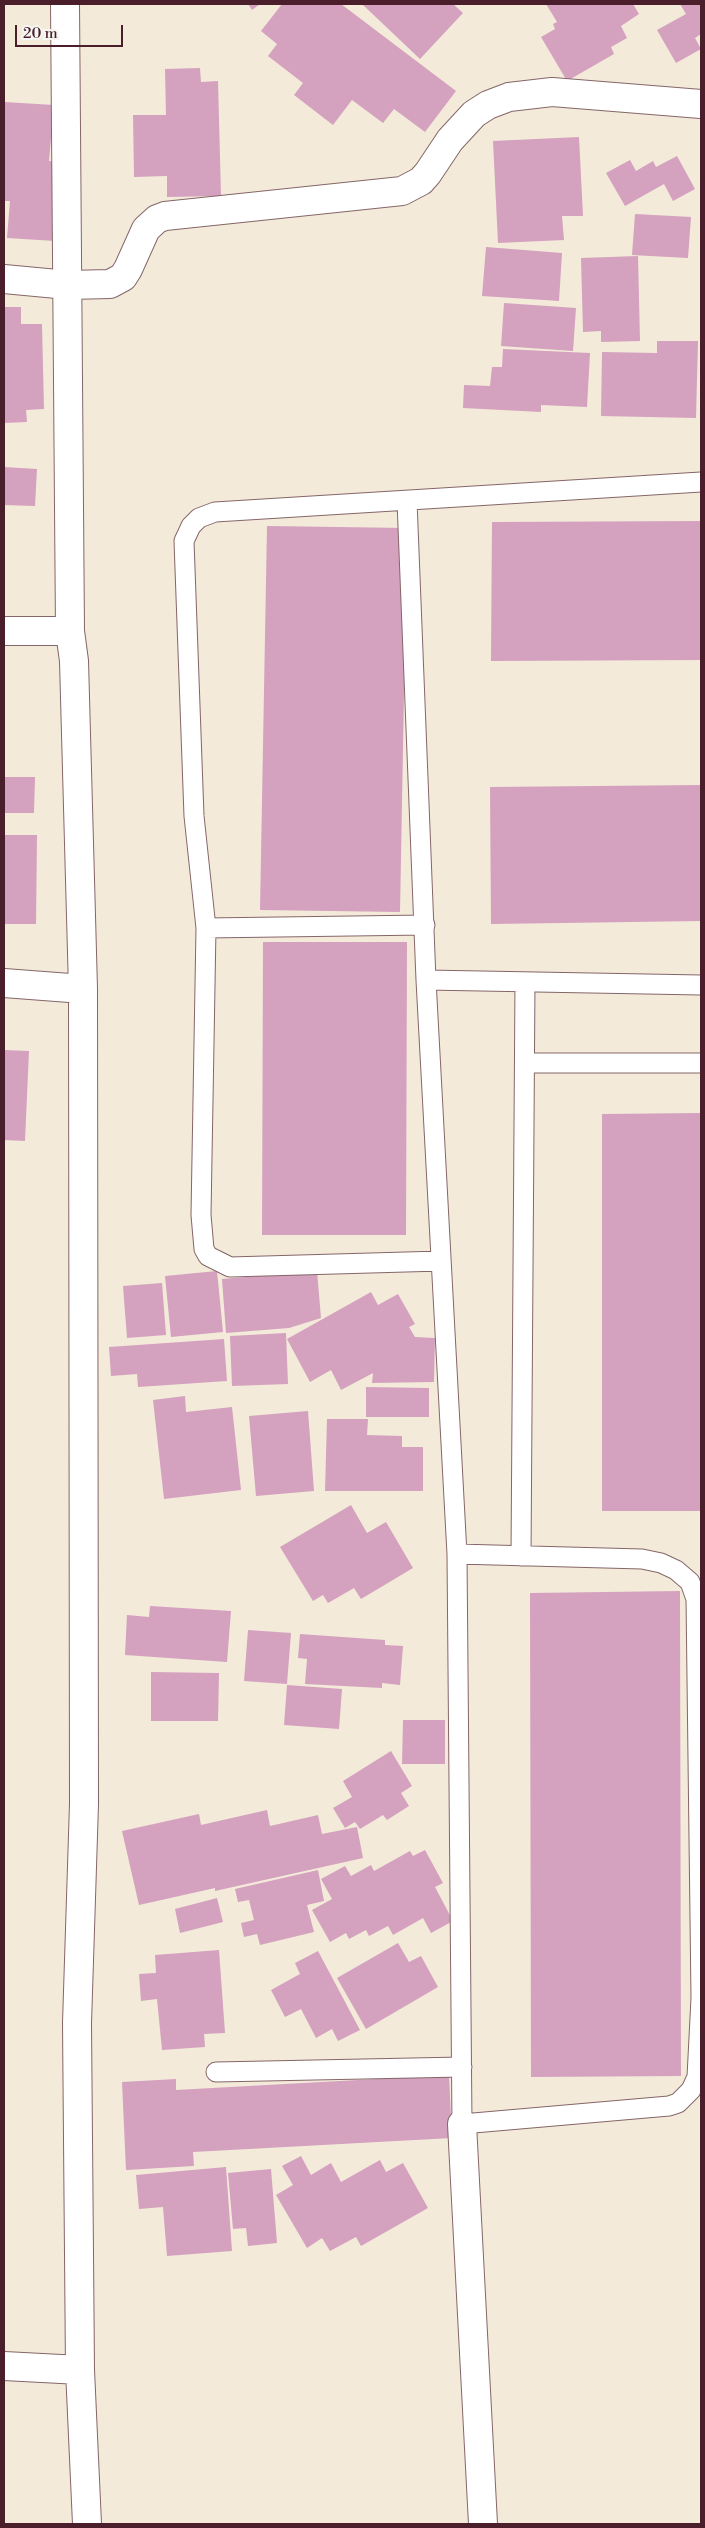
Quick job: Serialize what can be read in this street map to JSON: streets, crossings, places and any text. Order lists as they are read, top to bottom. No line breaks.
{"scale_bar":"20 m"}
